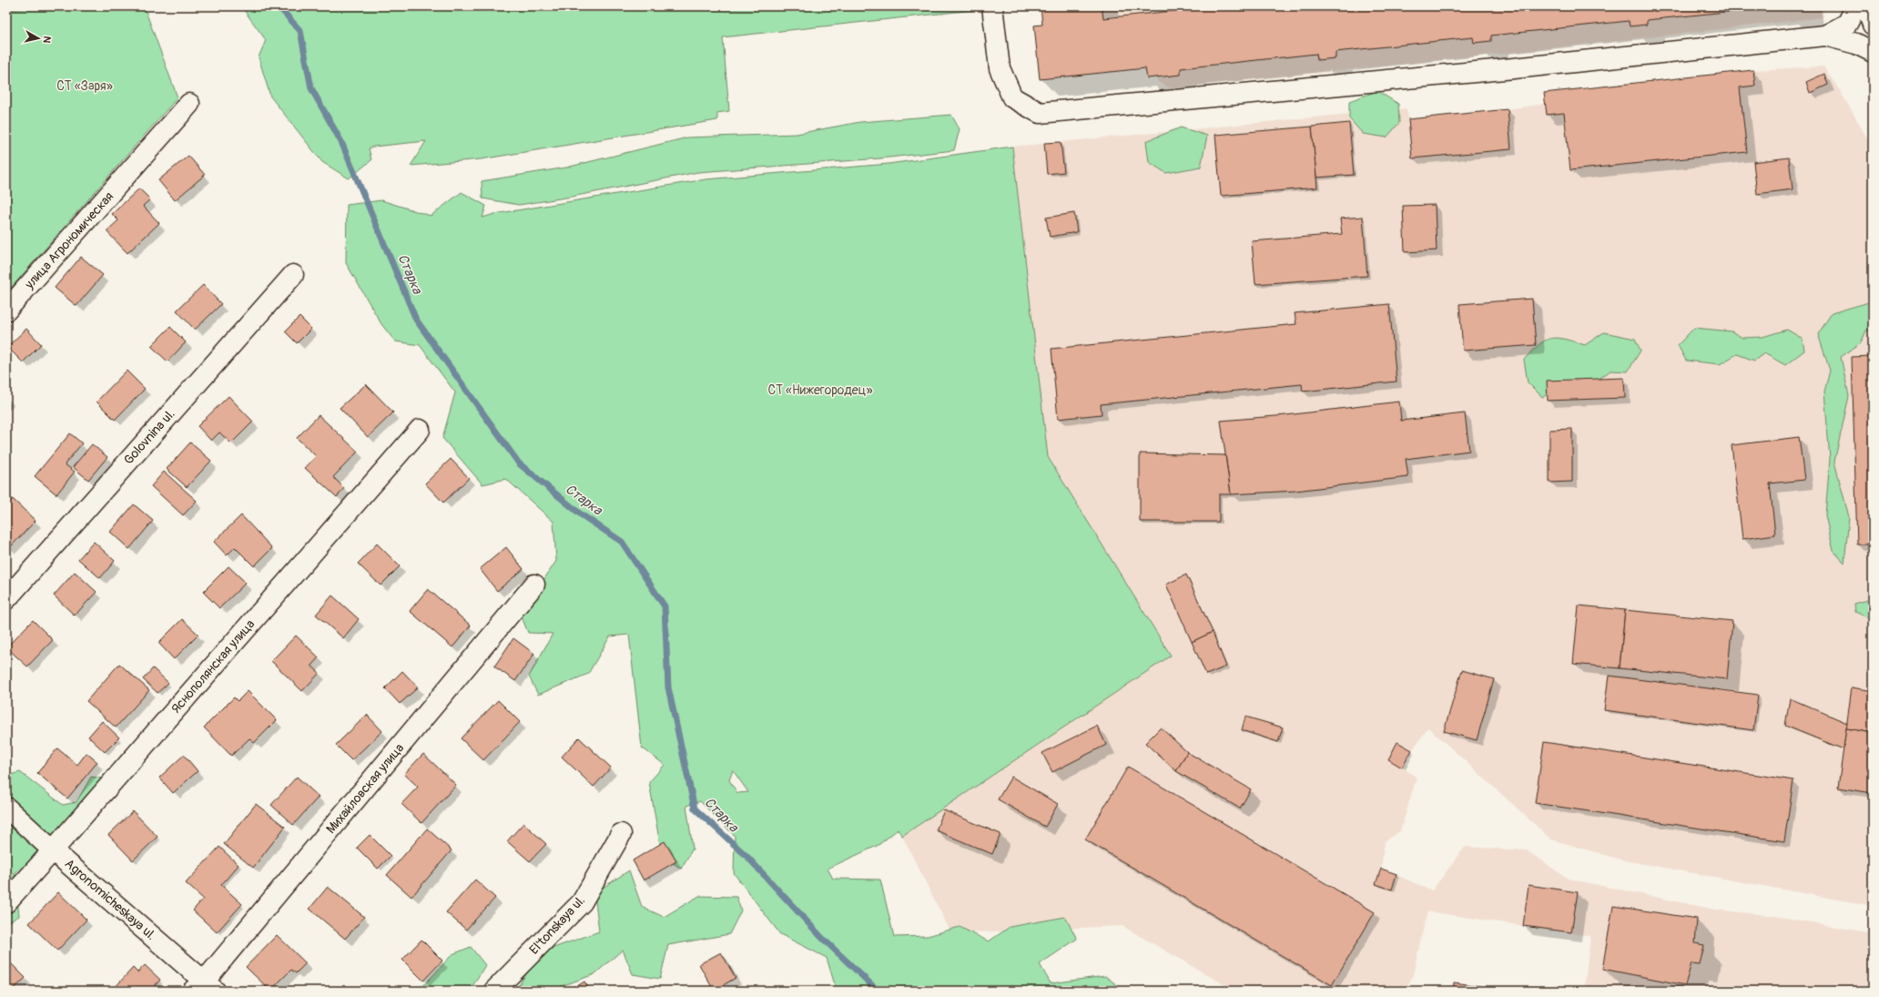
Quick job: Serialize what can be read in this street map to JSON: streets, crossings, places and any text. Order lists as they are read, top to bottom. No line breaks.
{"streets":{"street":["улица Агрономическая","Golovnina ul.","Яснополянская улица","Михайловская улица","Agronomicheskaya ul.","El'tonskaya ul."]},"crossings":[["Яснополянская улица","Agronomicheskaya ul."],["Михайловская улица","Agronomicheskaya ul."]],"water":["Старка"],"parks":["СТ «Заря»","СТ «Нижегородец»"],"north":"right"}
